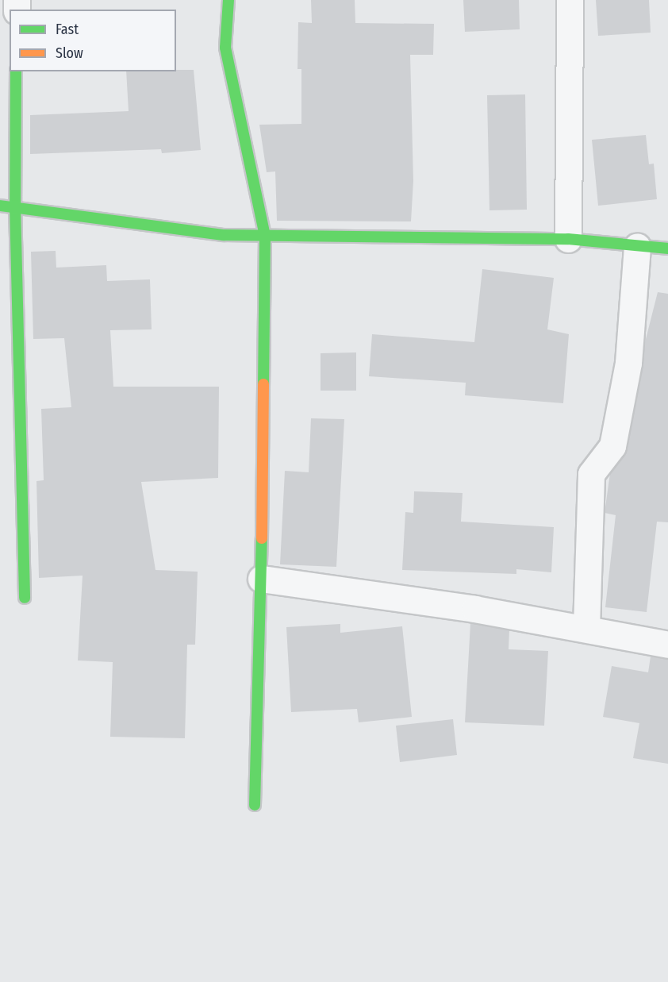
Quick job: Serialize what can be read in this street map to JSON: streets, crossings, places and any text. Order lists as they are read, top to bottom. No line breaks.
{"legend":["Fast","Slow"]}
